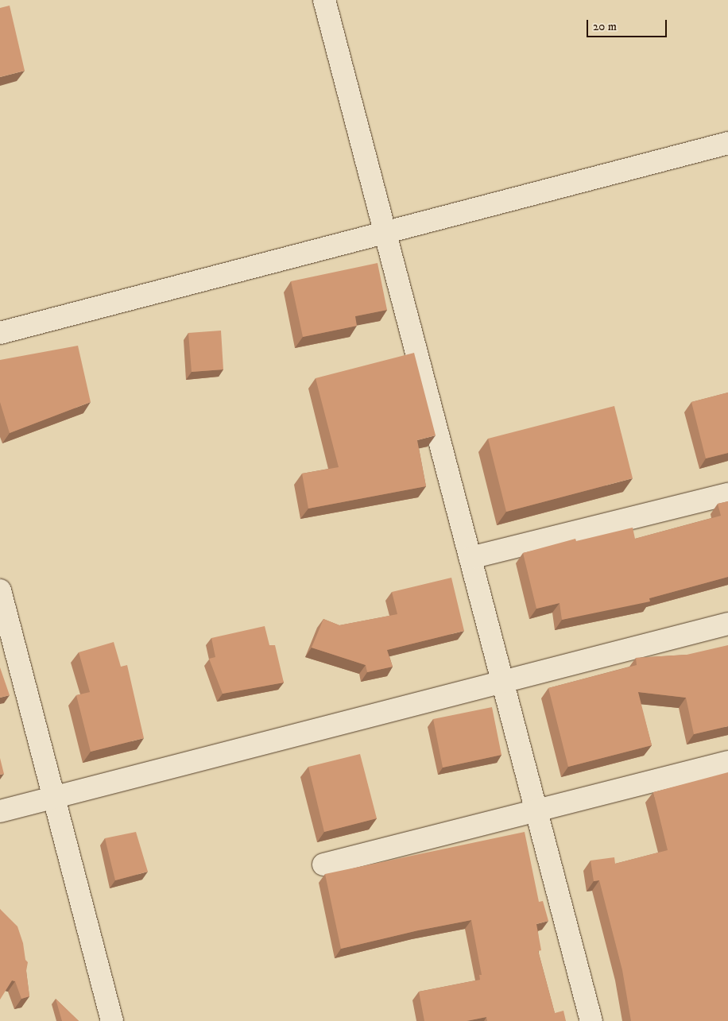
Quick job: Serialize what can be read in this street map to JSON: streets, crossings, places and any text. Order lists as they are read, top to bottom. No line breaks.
{"scale_bar":"20 m"}
